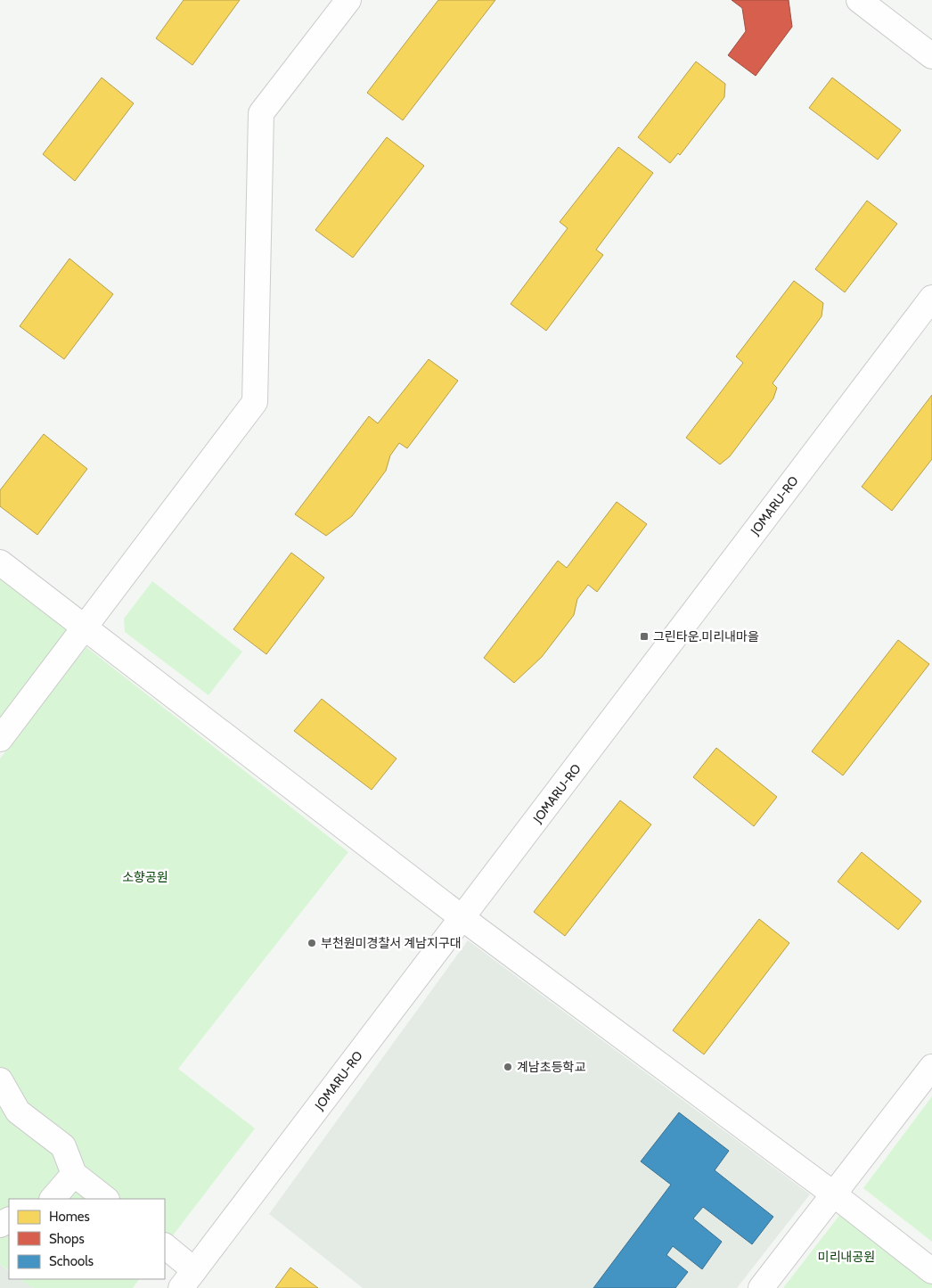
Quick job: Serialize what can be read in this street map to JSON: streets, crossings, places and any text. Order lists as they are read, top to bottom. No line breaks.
{"streets":{"street":["JOMARU-RO"]},"parks":["소향공원","미리내공원"],"places":{"transit":["그린타운.미리내마을"],"other":["부천원미경찰서 계남지구대","계남초등학교"]},"legend":["Homes","Shops","Schools"]}
